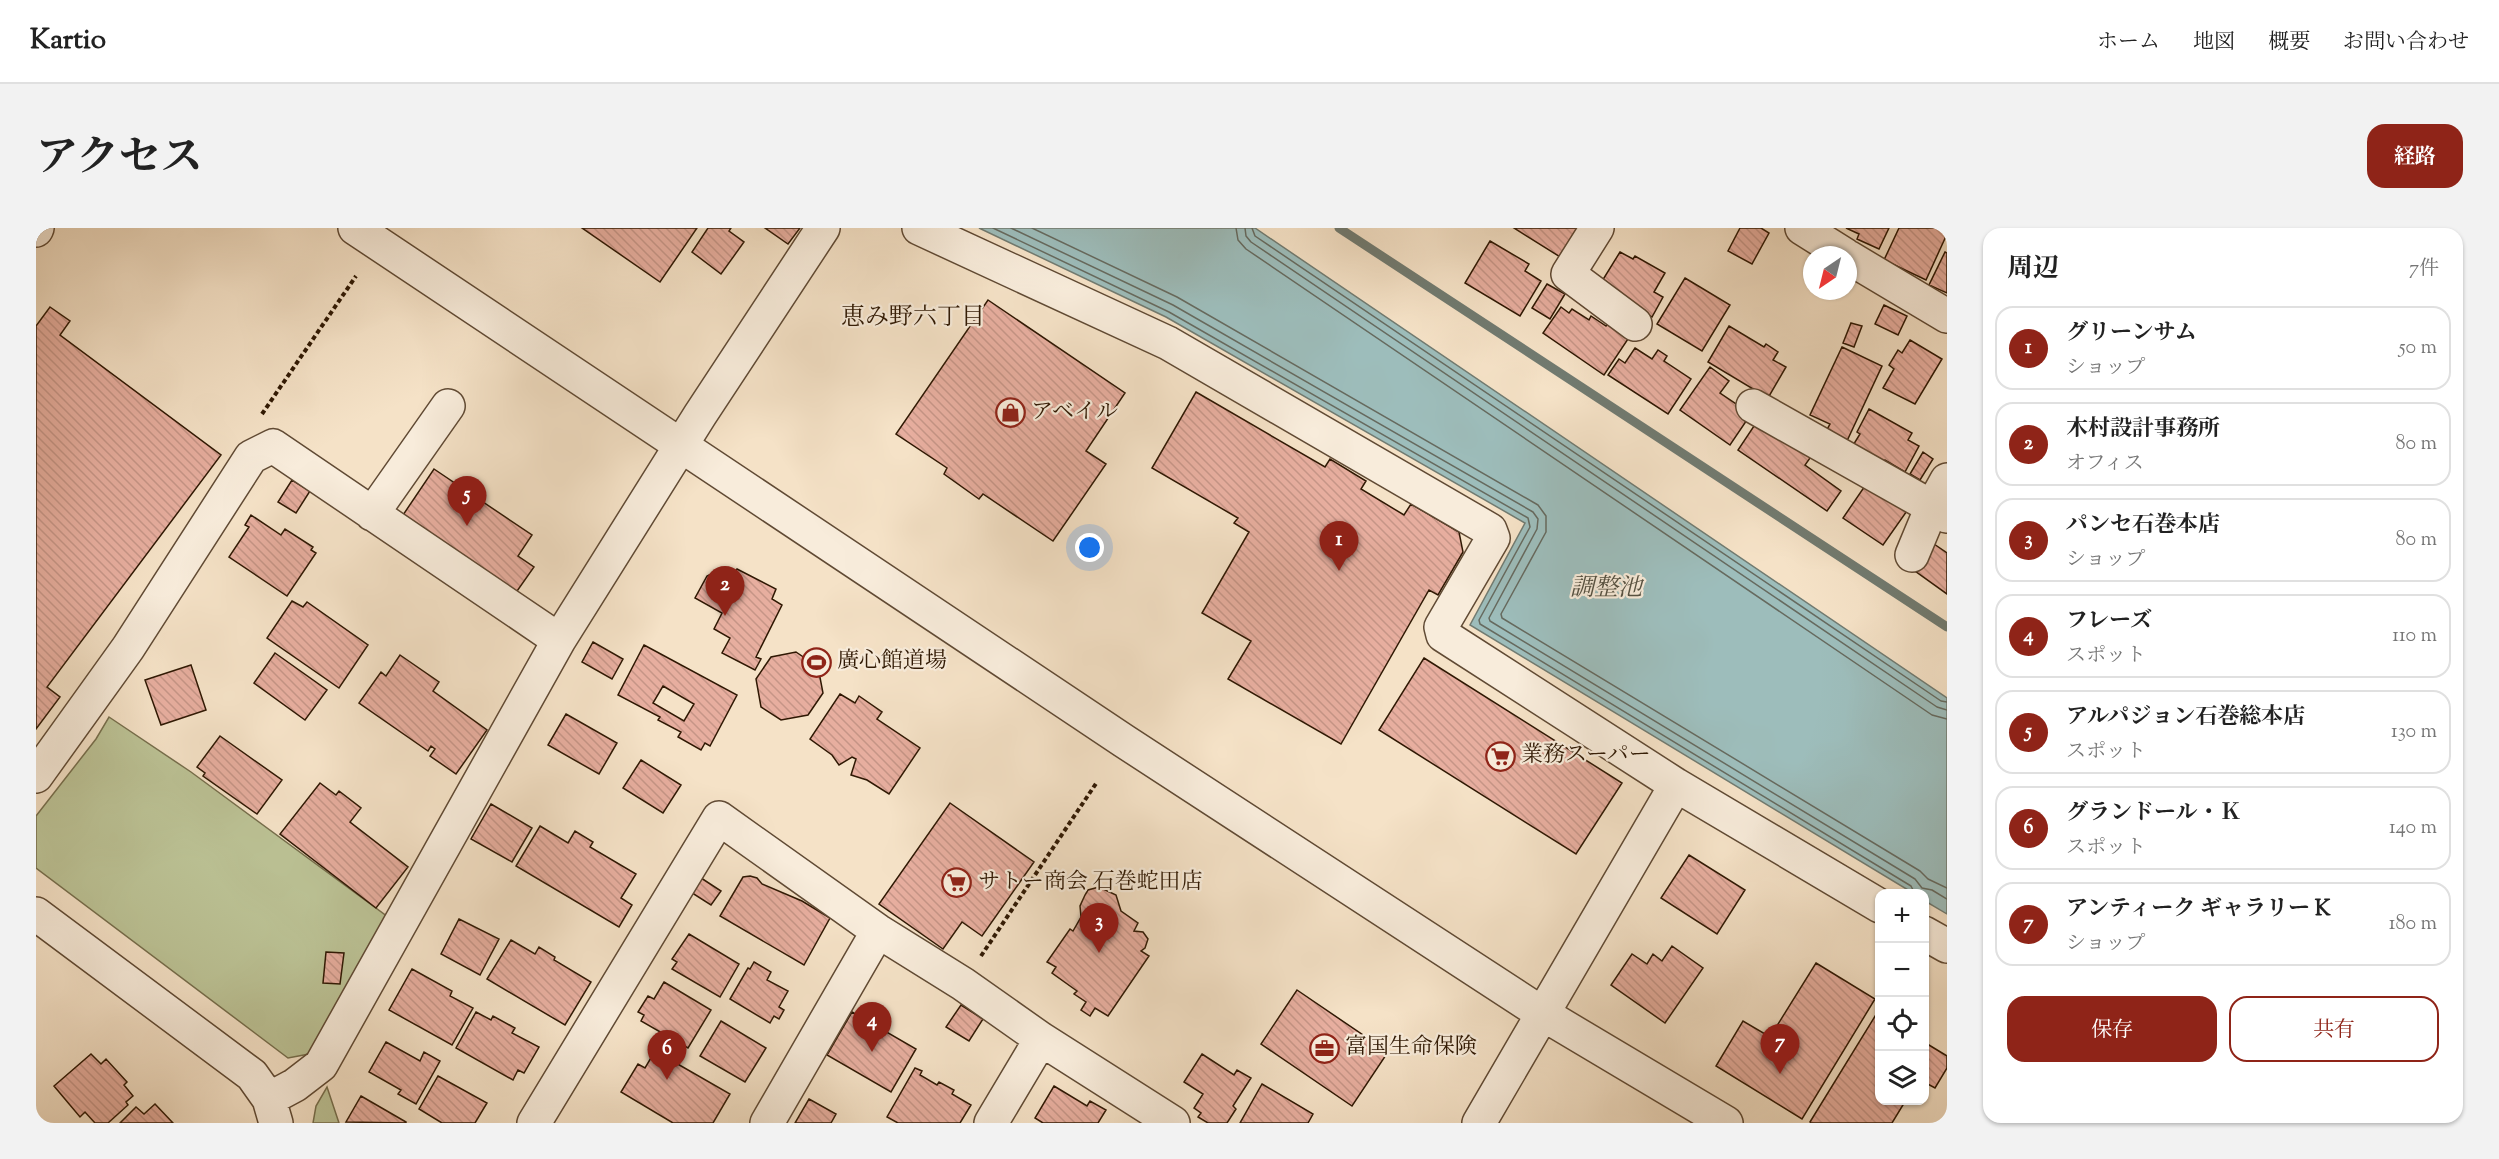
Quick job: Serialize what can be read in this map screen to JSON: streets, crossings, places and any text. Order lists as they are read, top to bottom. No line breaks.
{"districts":["恵み野六丁目"],"water":["調整池"],"places":{"shop":["アベイル"],"sports":["廣心館道場"],"supermarket":["業務スーパー","サトー商会 石巻蛇田店"],"office":["富国生命保険"]},"north":"bottom left","page":{"header":"Kartio","nav":["ホーム","地図","概要","お問い合わせ"],"title":"アクセス","buttons":["経路",["保存","共有"]],"heading":["周辺","7件"],"list":[{"mark":"1","name":"グリーンサム","note":"ショップ","value":"50 m"},{"mark":"2","name":"木村設計事務所","note":"オフィス","value":"80 m"},{"mark":"3","name":"パンセ石巻本店","note":"ショップ","value":"80 m"},{"mark":"4","name":"フレーズ","note":"スポット","value":"110 m"},{"mark":"5","name":"アルパジョン石巻総本店","note":"スポット","value":"130 m"},{"mark":"6","name":"グランドール・Ｋ","note":"スポット","value":"140 m"},{"mark":"7","name":"アンティーク ギャラリー K","note":"ショップ","value":"180 m"}],"pins":["5","1","2","3","4","7","6"],"map_buttons":["+","−"]}}
